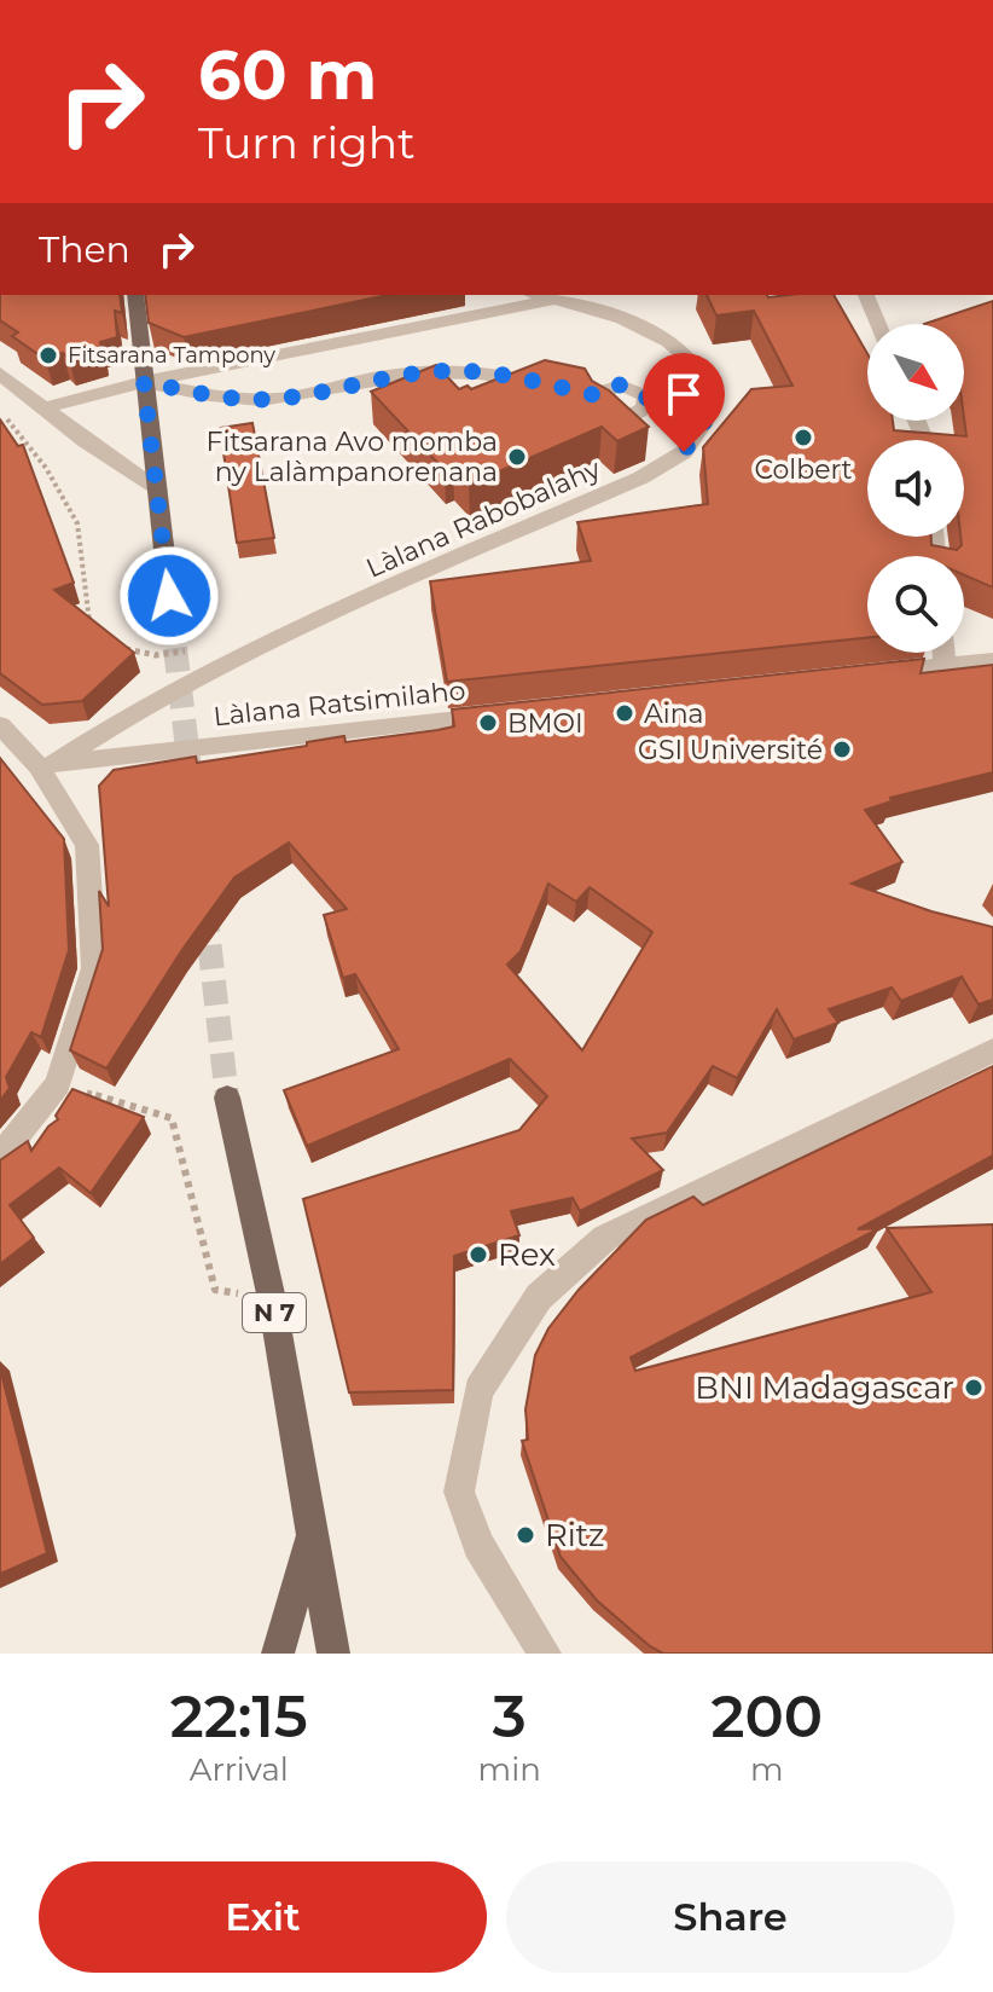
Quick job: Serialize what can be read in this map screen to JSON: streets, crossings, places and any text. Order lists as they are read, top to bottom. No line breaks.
{"streets":{"main road":["N 7"],"street":["Làlana Rabobalahy","Làlana Ratsimilaho"]},"crossings":[["Làlana Rabobalahy","Làlana Ratsimilaho"]],"places":["Fitsarana Tampony","Colbert","Fitsarana Avo momba ny Lalàmpanorenana","Aina","BMOI","GSI Université","Rex","BNI Madagascar","Ritz"],"north":"bottom right","page":{"turn":["60 m","Turn right"],"then":"Then","eta":["22:15","Arrival","3","min","200","m"],"buttons":["Exit","Share"]}}
